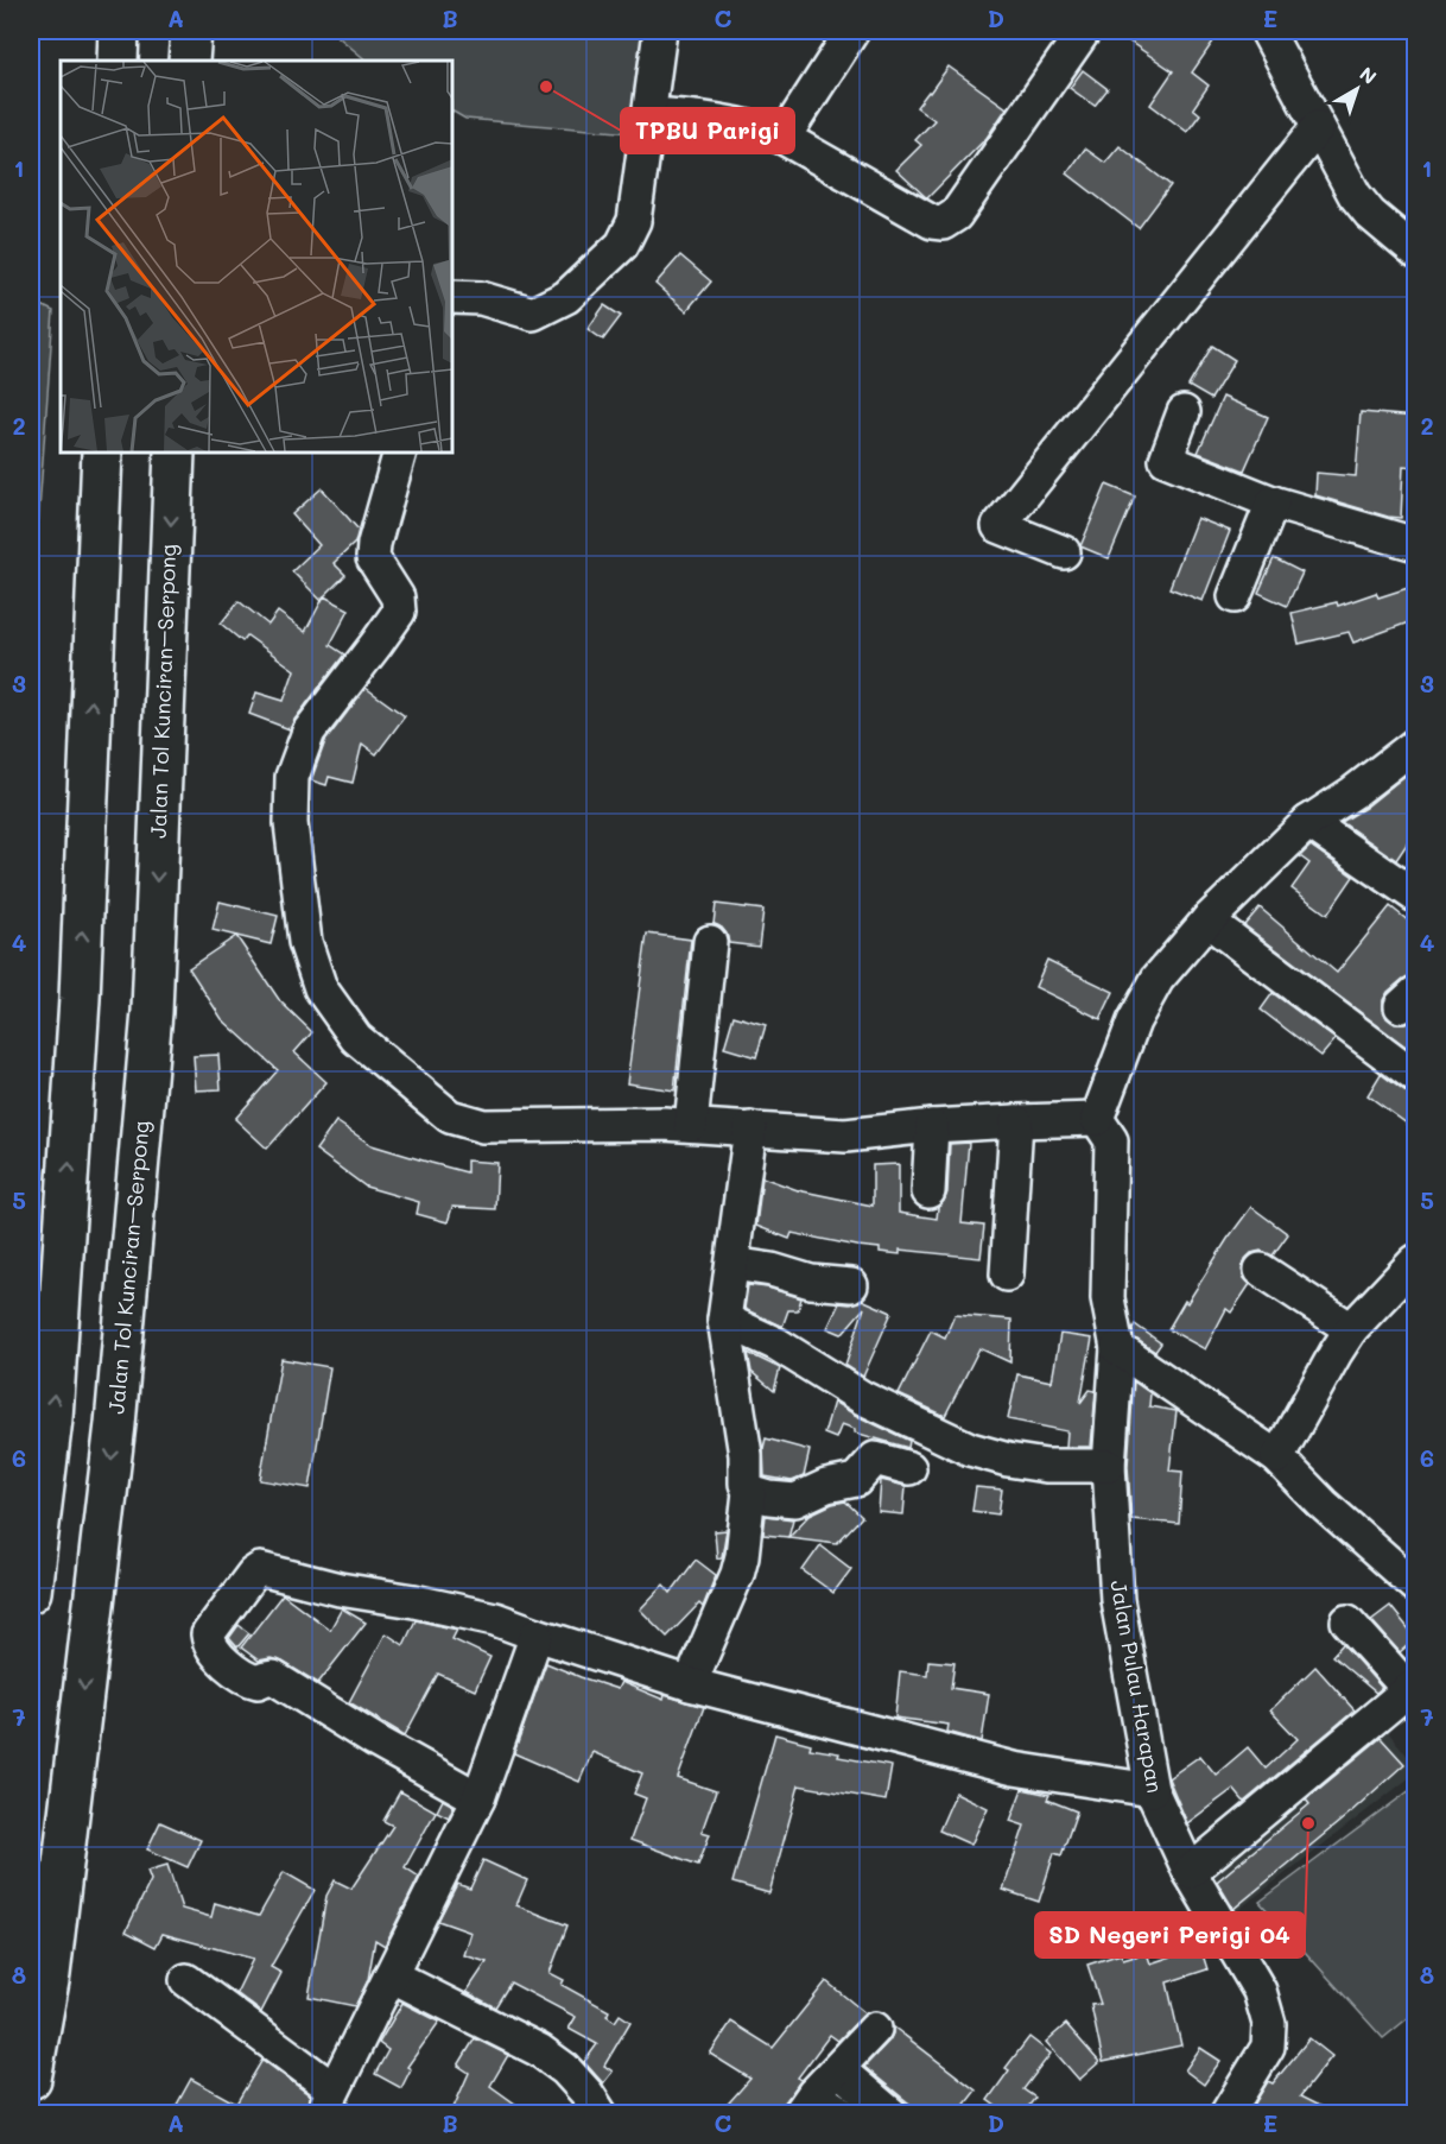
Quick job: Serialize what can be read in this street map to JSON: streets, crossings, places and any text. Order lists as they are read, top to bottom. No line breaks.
{"streets":{"highway":["Jalan Tol Kunciran–Serpong"],"street":["Jalan Pulau Harapan"]},"places":["TPBU Parigi","SD Negeri Perigi 04"],"north":"top right","grid":{"columns":["A","B","C","D","E"],"rows":["1","2","3","4","5","6","7","8"]}}
